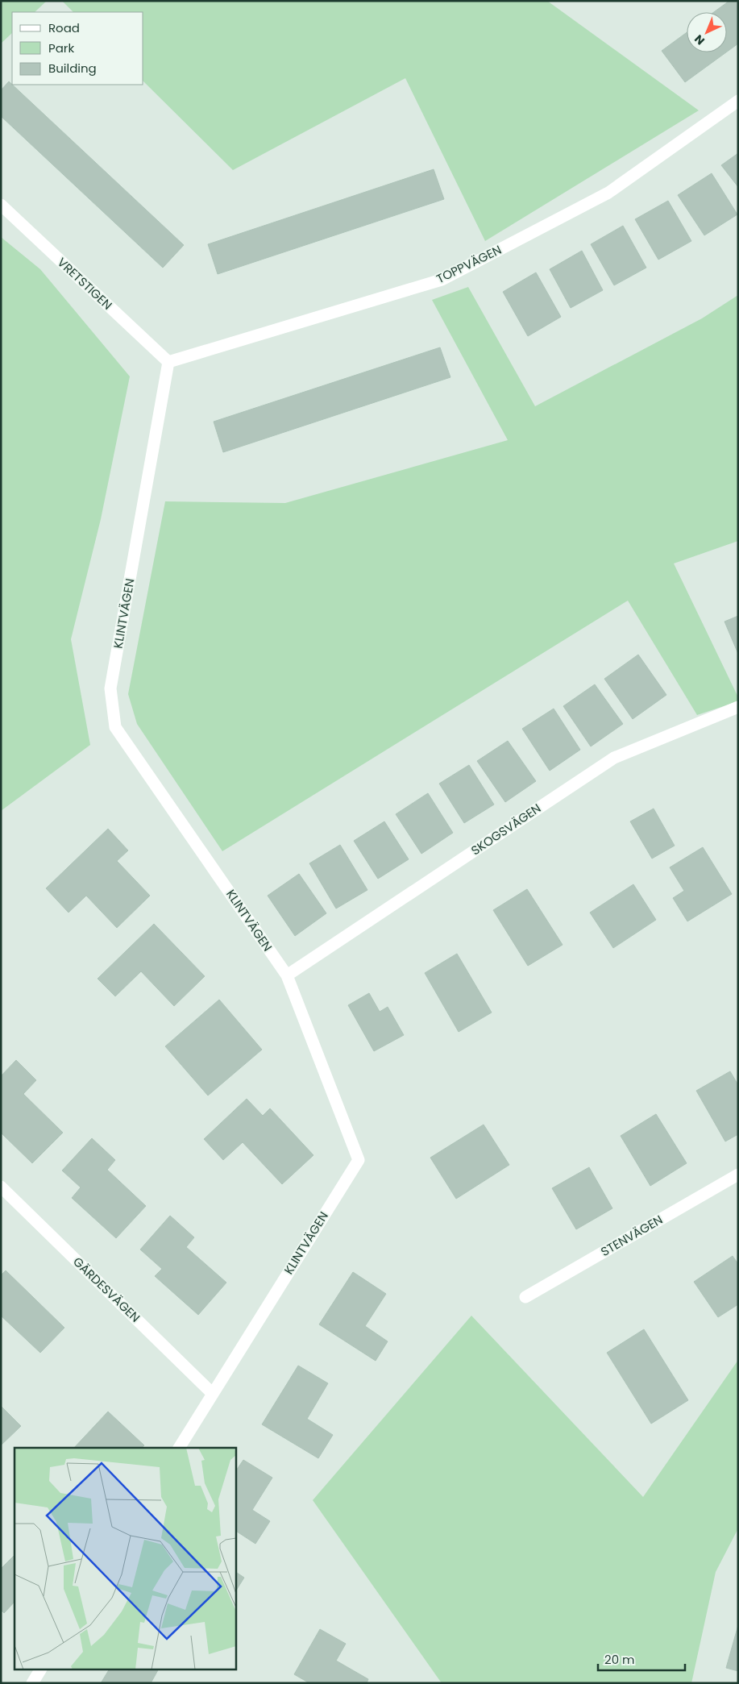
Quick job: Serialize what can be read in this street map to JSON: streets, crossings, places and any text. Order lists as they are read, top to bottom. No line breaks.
{"streets":{"street":["TOPPVÄGEN","VRETSTIGEN","KLINTVÄGEN","SKOGSVÄGEN","STENVÄGEN","GÄRDESVÄGEN"]},"crossings":[["TOPPVÄGEN","VRETSTIGEN"],["TOPPVÄGEN","KLINTVÄGEN"],["VRETSTIGEN","KLINTVÄGEN"],["KLINTVÄGEN","SKOGSVÄGEN"],["KLINTVÄGEN","GÄRDESVÄGEN"]],"legend":["Road","Park","Building"],"scale_bar":"20 m","north":"bottom left"}
